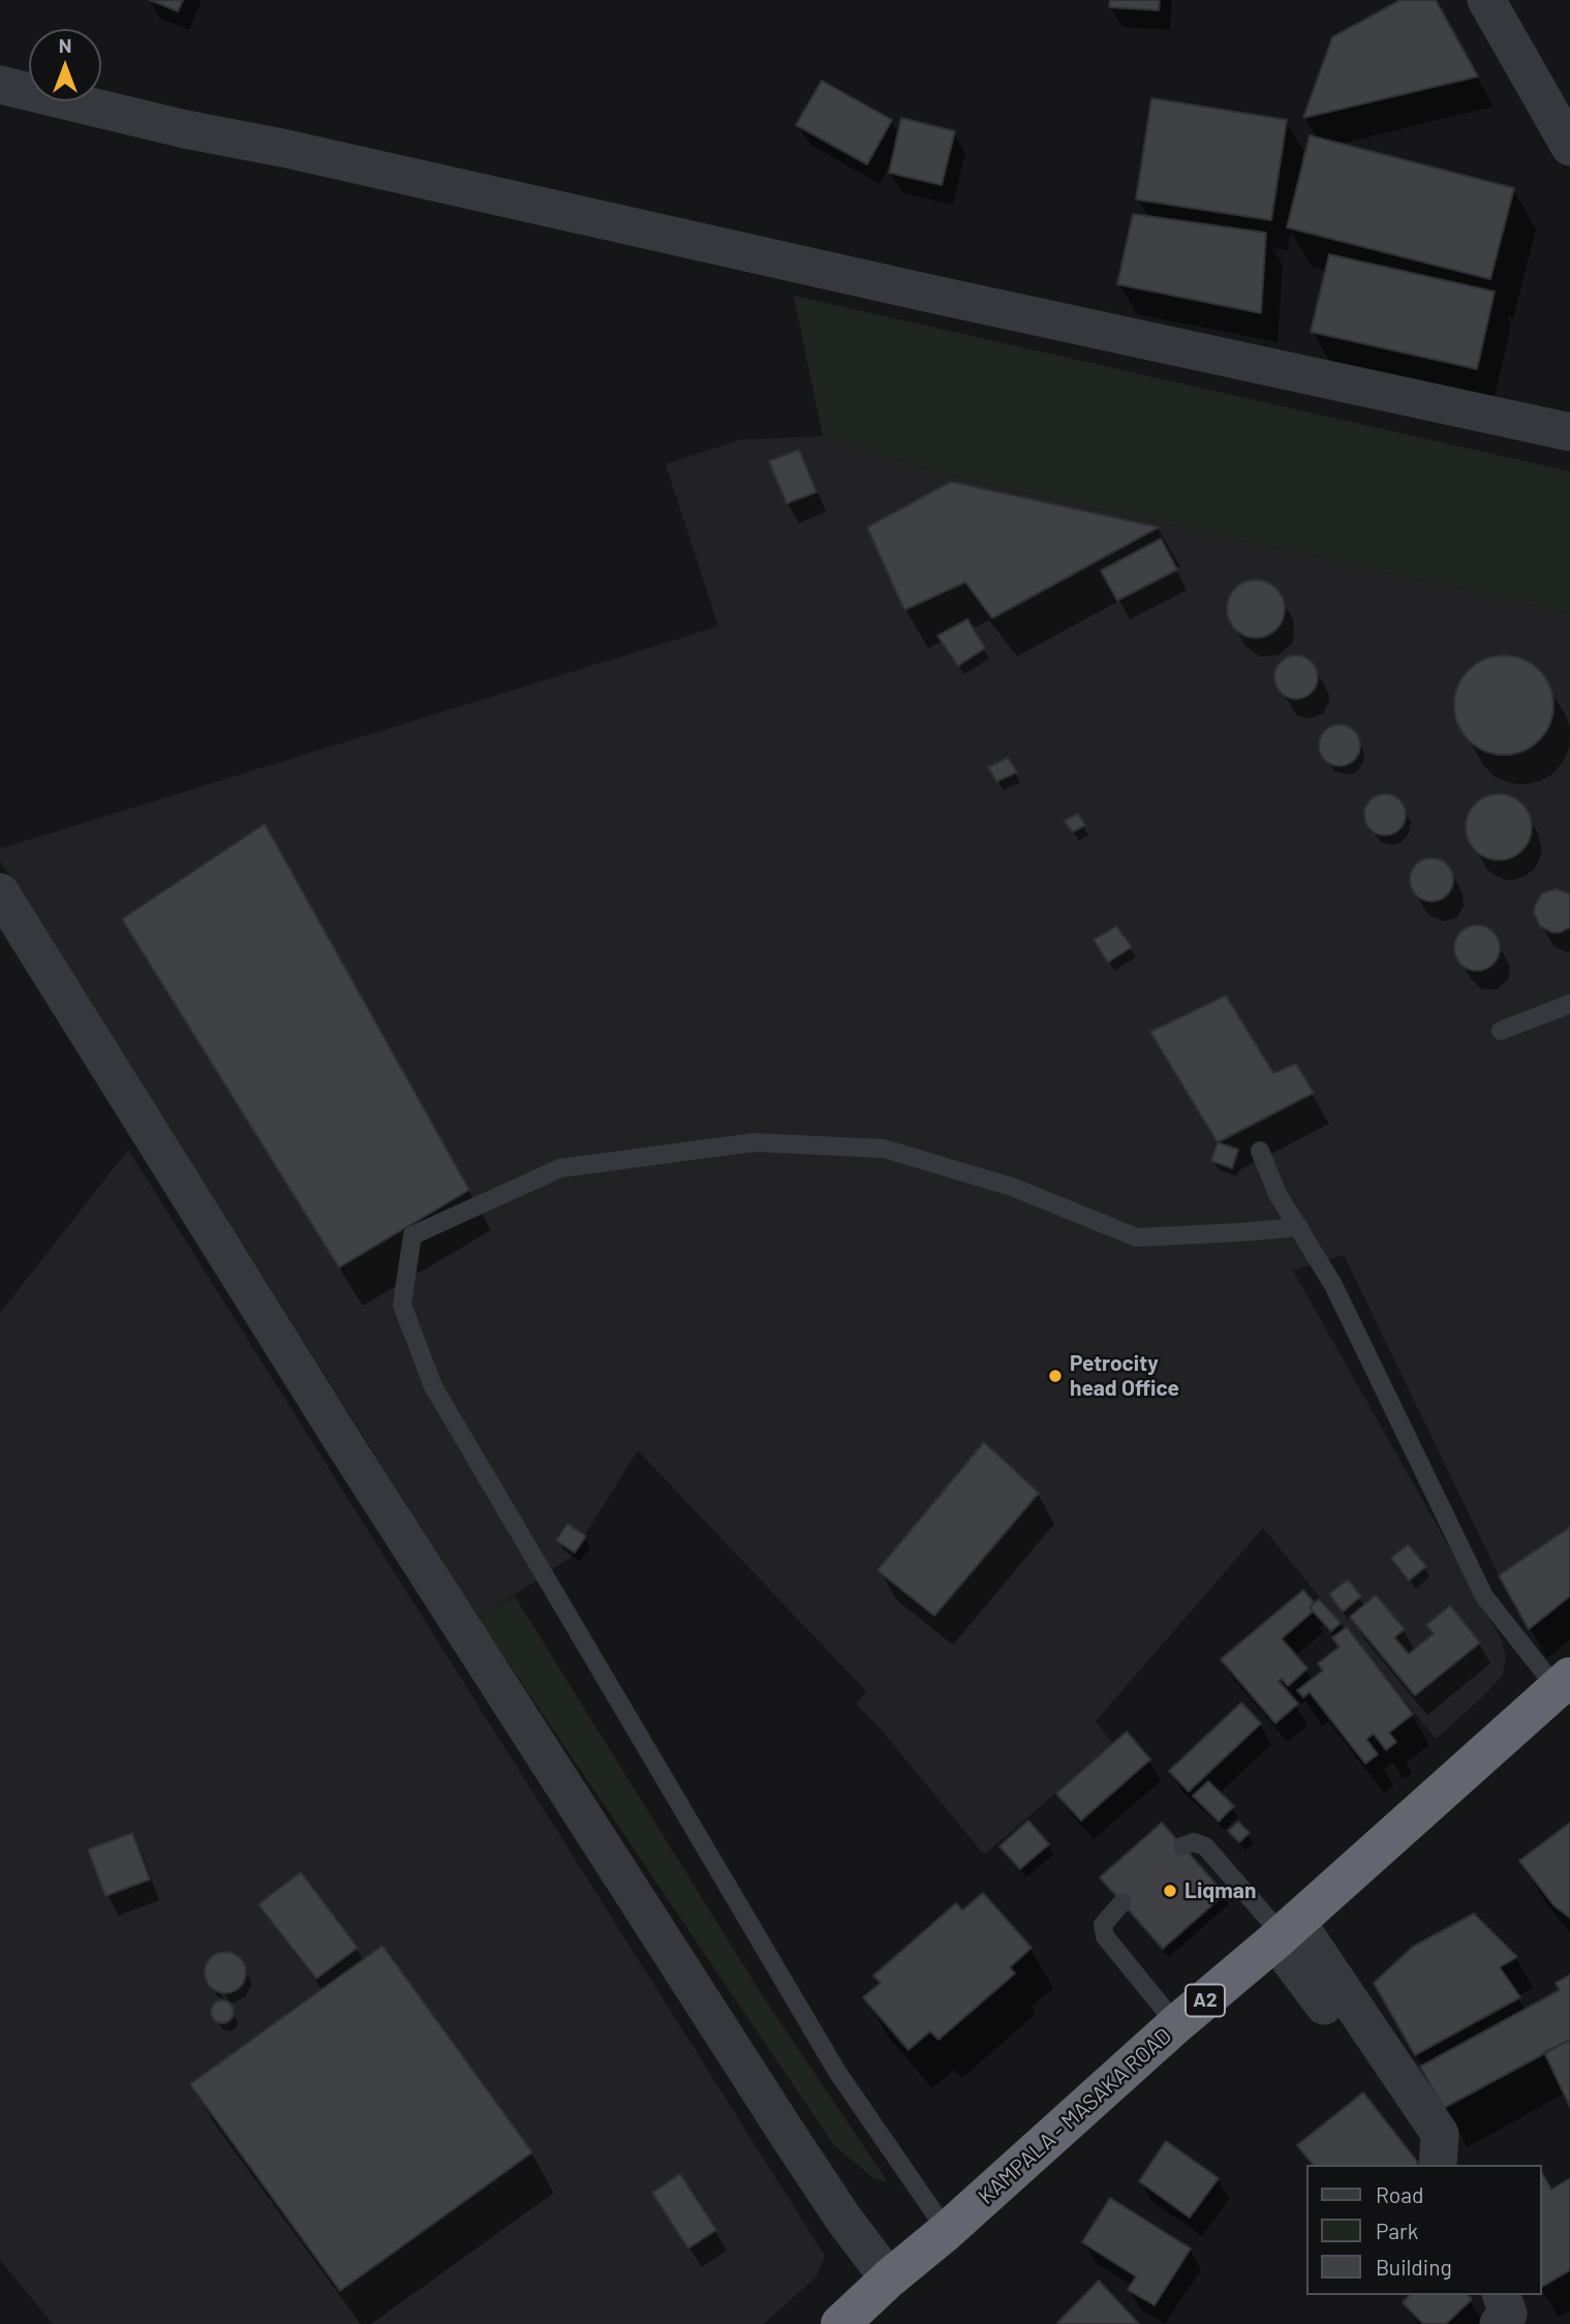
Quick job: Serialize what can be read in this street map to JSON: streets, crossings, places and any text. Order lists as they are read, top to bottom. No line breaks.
{"streets":{"highway":["A2","KAMPALA - MASAKA ROAD"]},"places":["Petrocity head Office","Liqman"],"legend":["Road","Park","Building"],"north":"top"}
